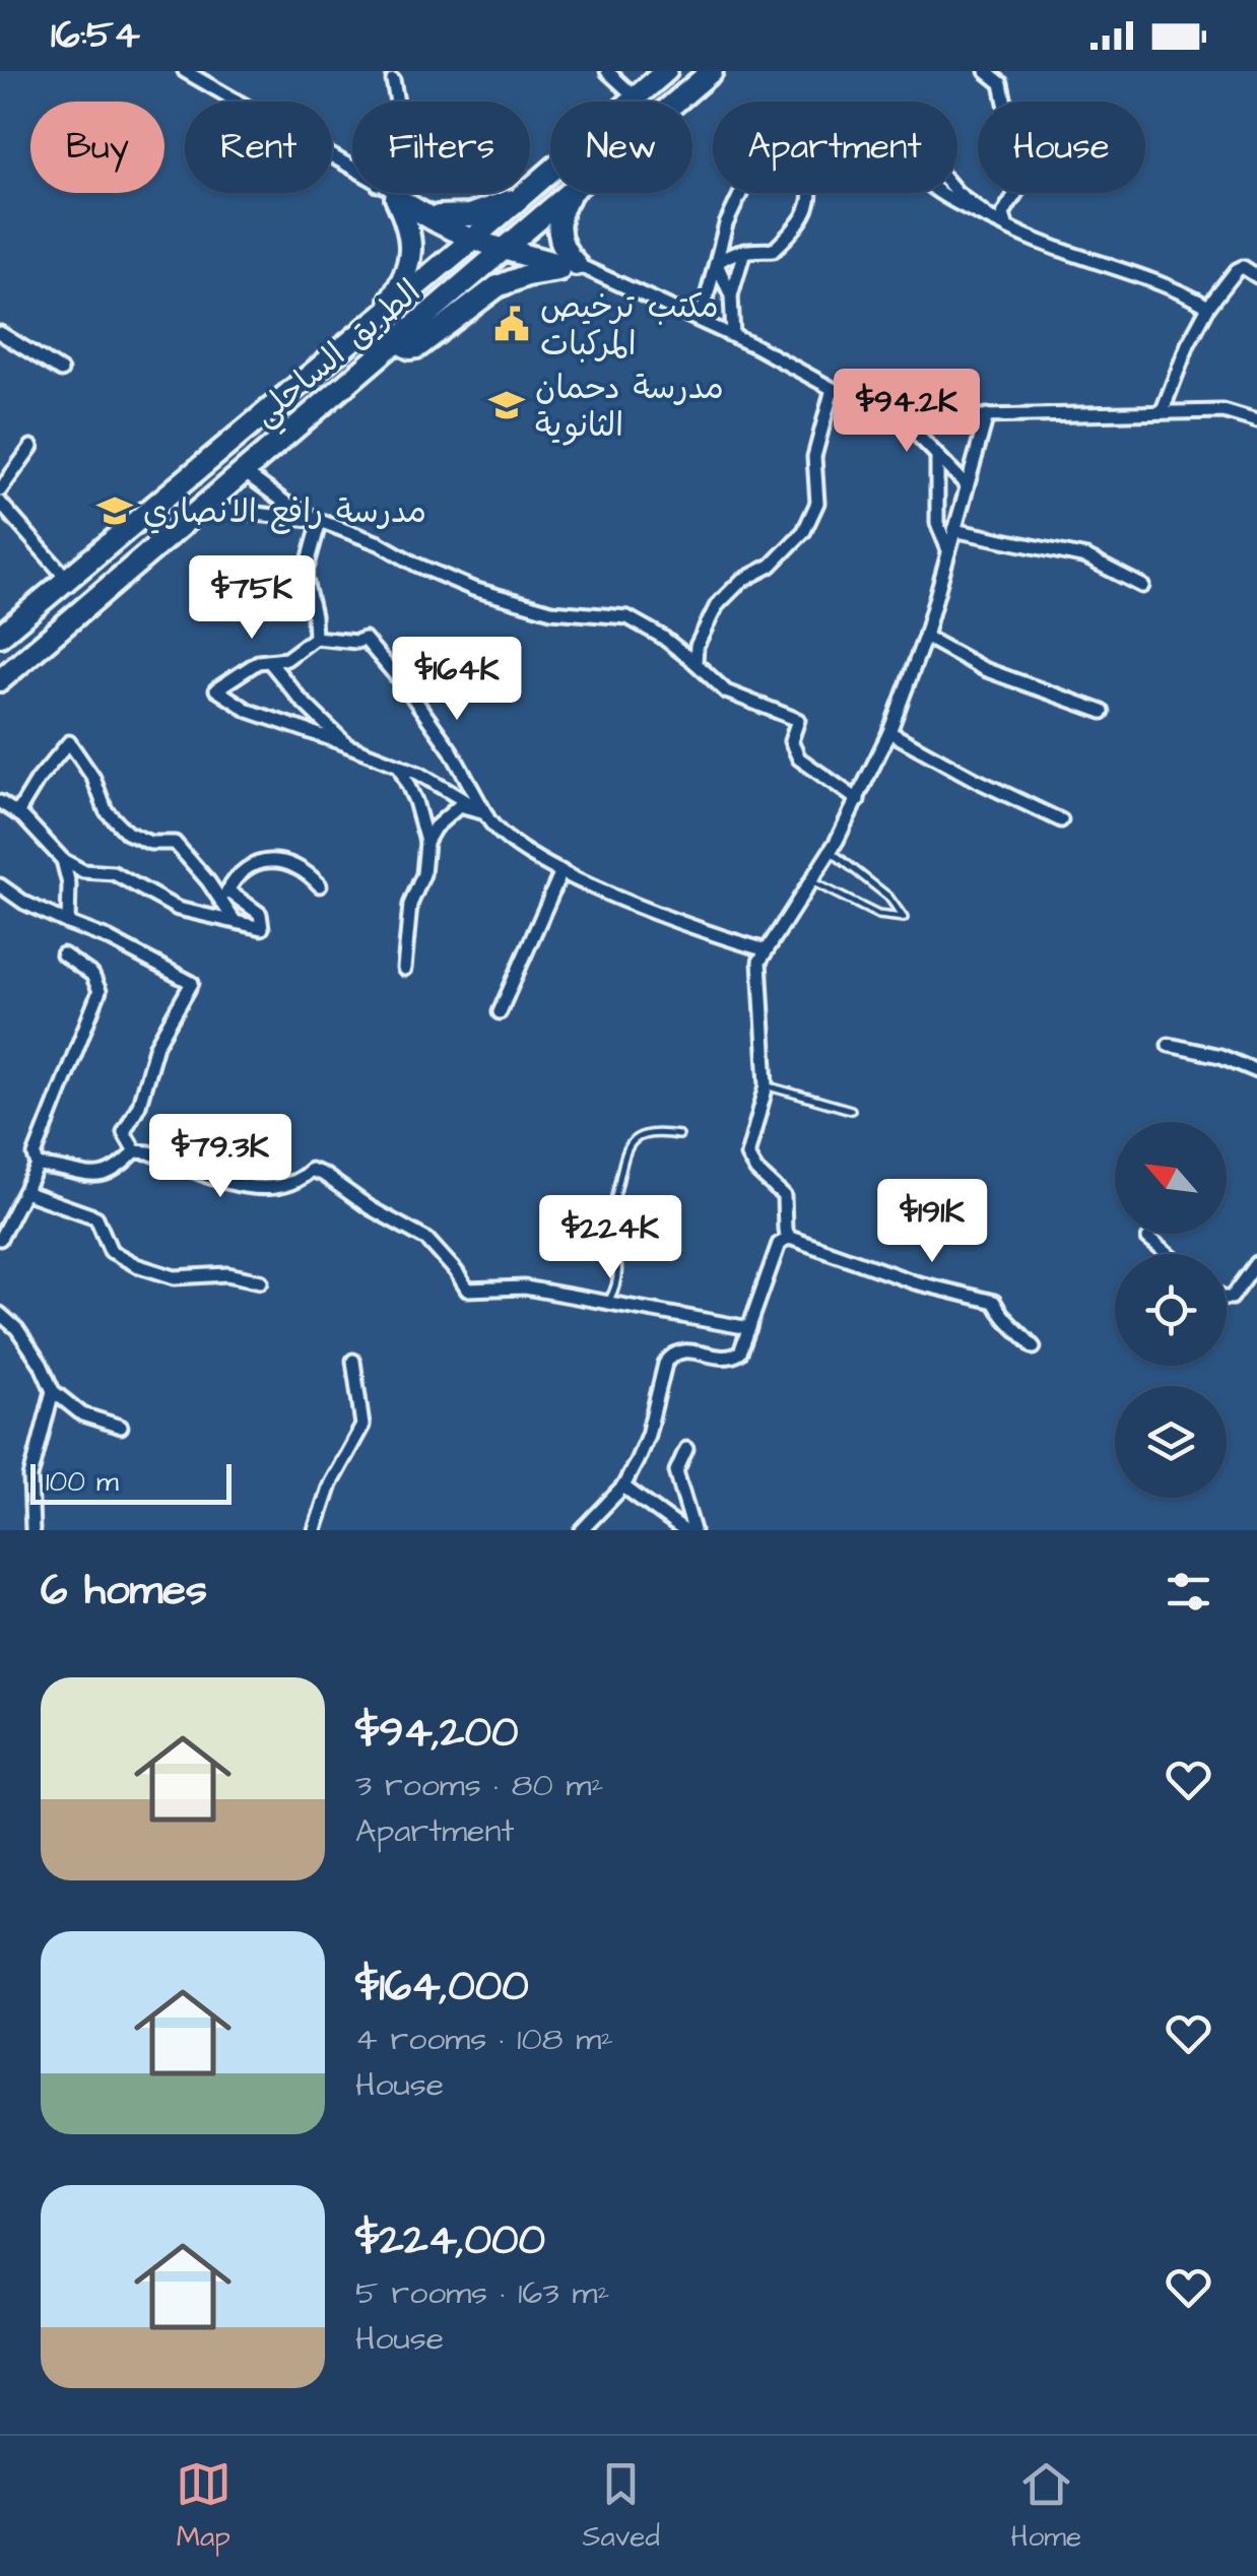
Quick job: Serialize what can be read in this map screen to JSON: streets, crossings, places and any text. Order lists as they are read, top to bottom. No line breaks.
{"streets":{"highway":["الطريق الساحلي"]},"places":{"public building":["مكتب ترخيص المركبات"],"school or university":["مدرسة دحمان الثانوية","مدرسة رافع الانصاري"]},"scale_bar":"100 m","north":"top left","page":{"status":"16:54","chip":["Buy","Rent","Filters","New","Apartment","House"],"price":["$94.2K","$75K","$164K","$79.3K","$191K","$224K"],"scale":"100 m","heading":"6 homes","list":[{"name":"$94,200","note":"3 rooms · 80 m² · Apartment"},{"name":"$164,000","note":"4 rooms · 108 m² · House"},{"name":"$224,000","note":"5 rooms · 163 m² · House"}],"tabs":["Map","Saved","Home"]}}
